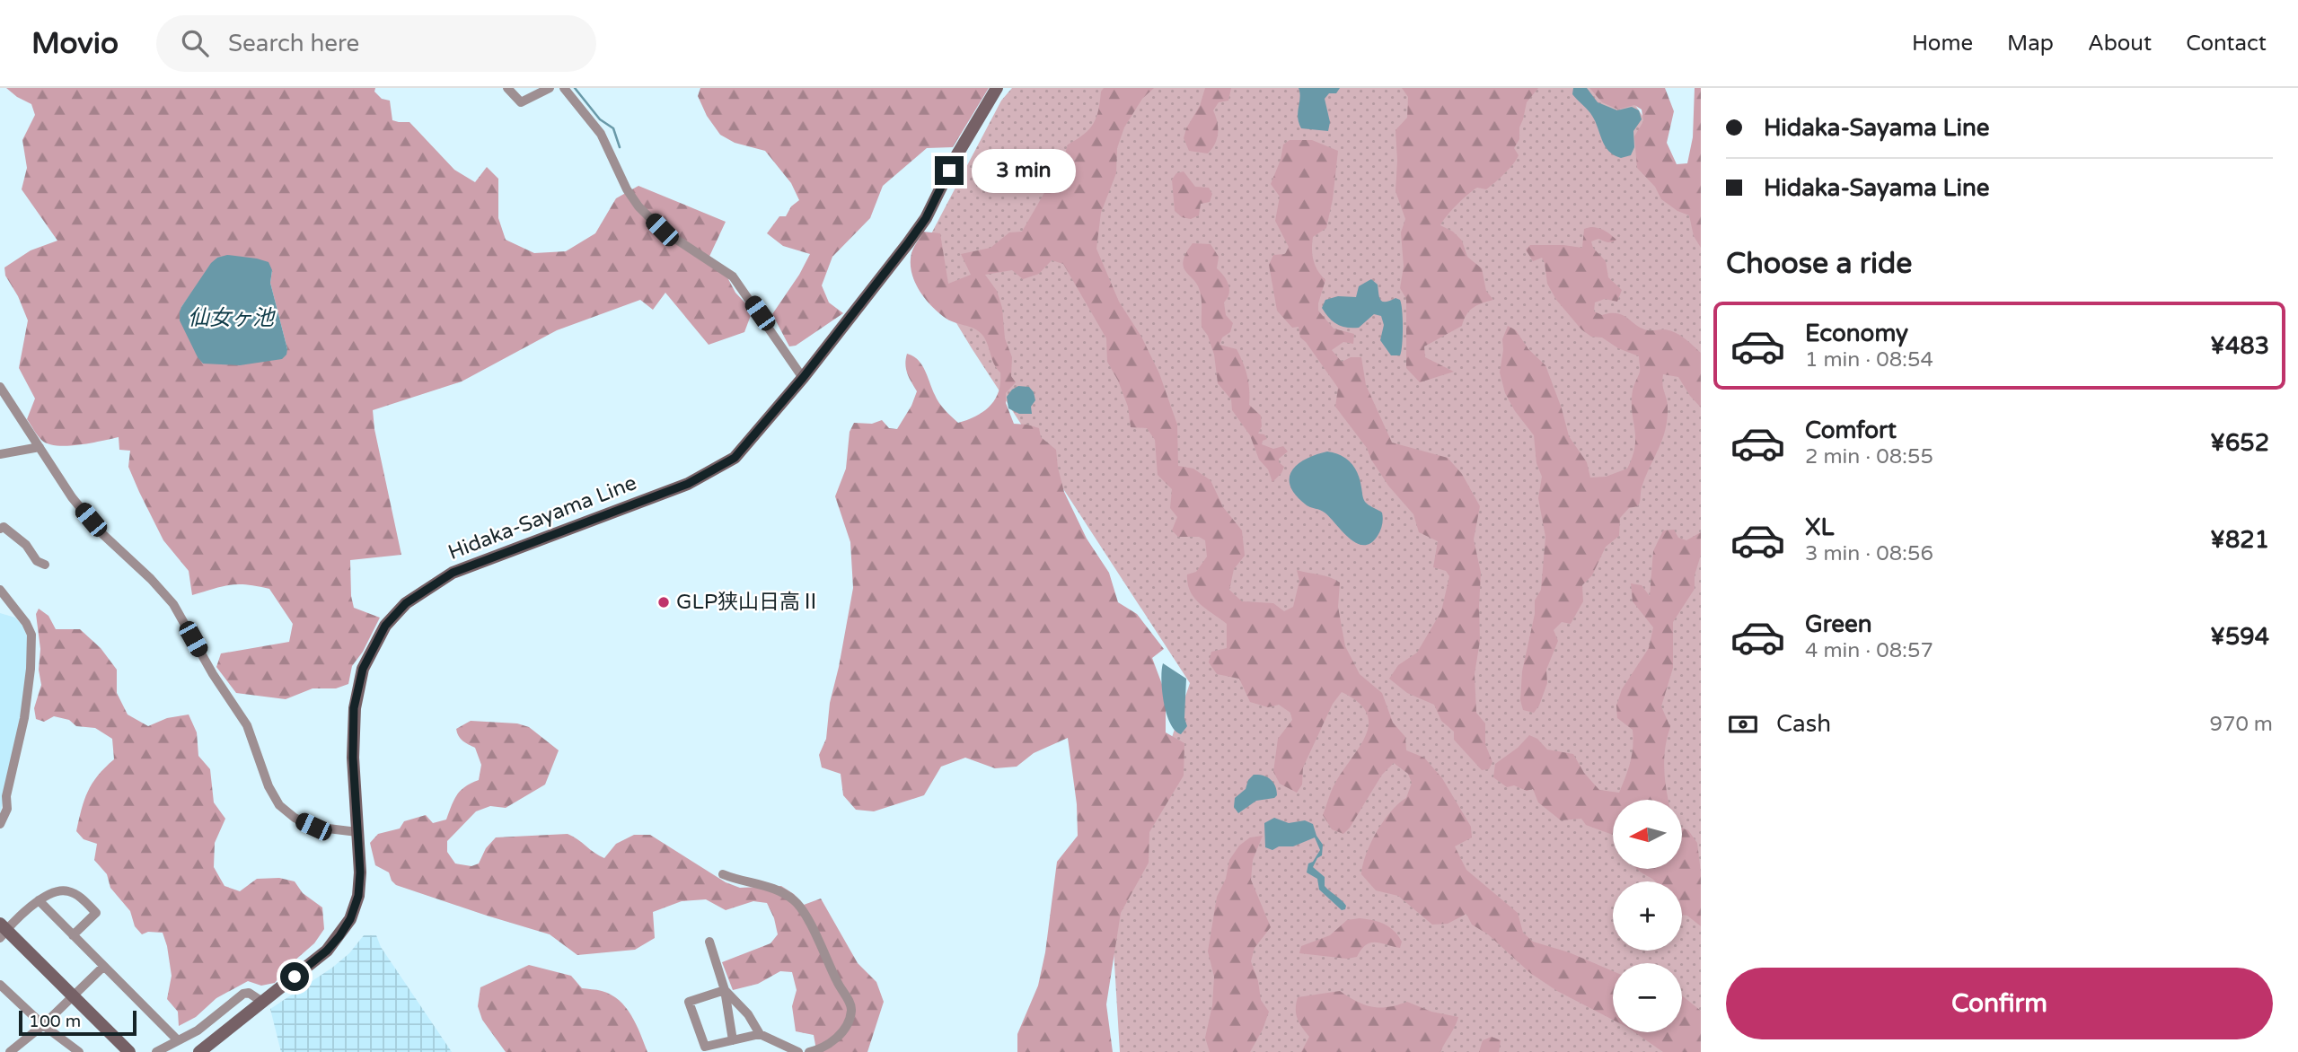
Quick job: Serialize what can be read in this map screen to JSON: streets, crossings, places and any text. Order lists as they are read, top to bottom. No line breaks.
{"streets":{"main road":["Hidaka-Sayama Line"]},"water":["仙女ヶ池"],"places":["GLP狭山日高Ⅱ"],"scale_bar":"100 m","north":"left","page":{"header":"Movio","search":"Search here","nav":["Home","Map","About","Contact"],"banner":["Hidaka-Sayama Line","Hidaka-Sayama Line"],"bubble":"3 min","heading":"Choose a ride","list":[{"name":"Economy","note":"1 min · 08:54","value":"¥483"},{"name":"Comfort","note":"2 min · 08:55","value":"¥652"},{"name":"XL","note":"3 min · 08:56","value":"¥821"},{"name":"Green","note":"4 min · 08:57","value":"¥594"}],"pay":["Cash","970 m"],"map_buttons":["+","−"],"buttons":"Confirm","scale":"100 m"}}
